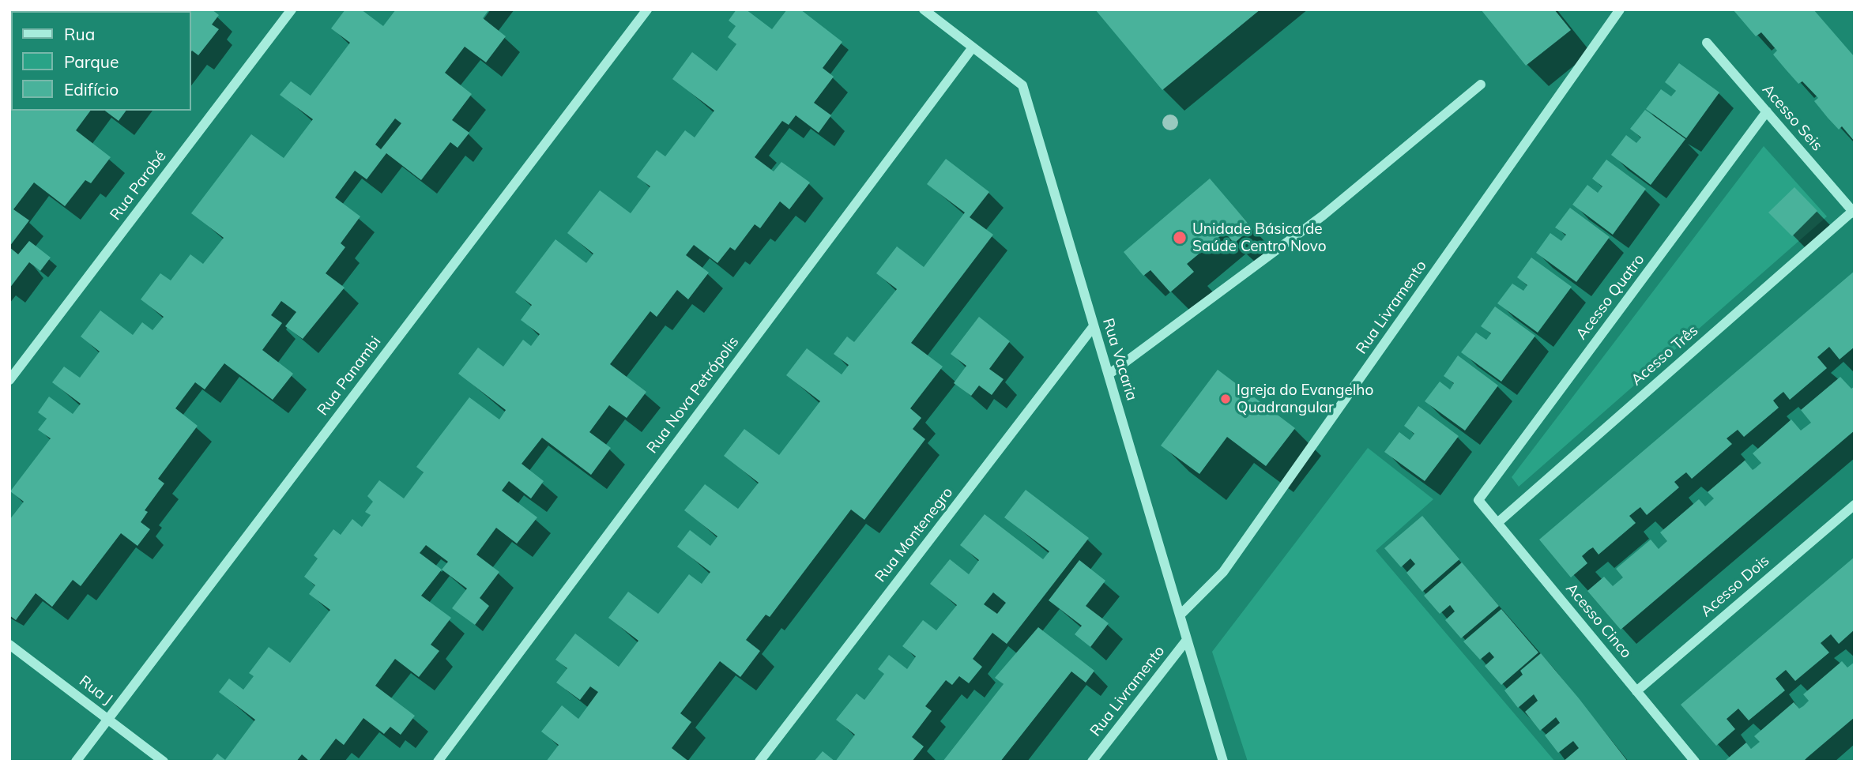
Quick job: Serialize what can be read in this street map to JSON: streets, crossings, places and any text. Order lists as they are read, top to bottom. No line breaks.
{"streets":{"street":["Acesso Seis","Rua Parobé","Acesso Quatro","Rua Livramento","Acesso Três","Rua Vacaria","Rua Panambi","Rua Nova Petrópolis","Rua Montenegro","Acesso Dois","Acesso Cinco","Rua J"]},"crossings":[["Acesso Seis","Acesso Quatro"],["Acesso Seis","Acesso Três"],["Acesso Quatro","Acesso Cinco"],["Rua Livramento","Rua Vacaria"],["Acesso Três","Acesso Cinco"],["Rua Vacaria","Rua Nova Petrópolis"],["Rua Vacaria","Rua Montenegro"],["Rua Panambi","Rua J"],["Acesso Dois","Acesso Cinco"]],"places":["Unidade Básica de Saúde Centro Novo","Igreja do Evangelho Quadrangular"],"legend":["Rua","Parque","Edifício"]}
